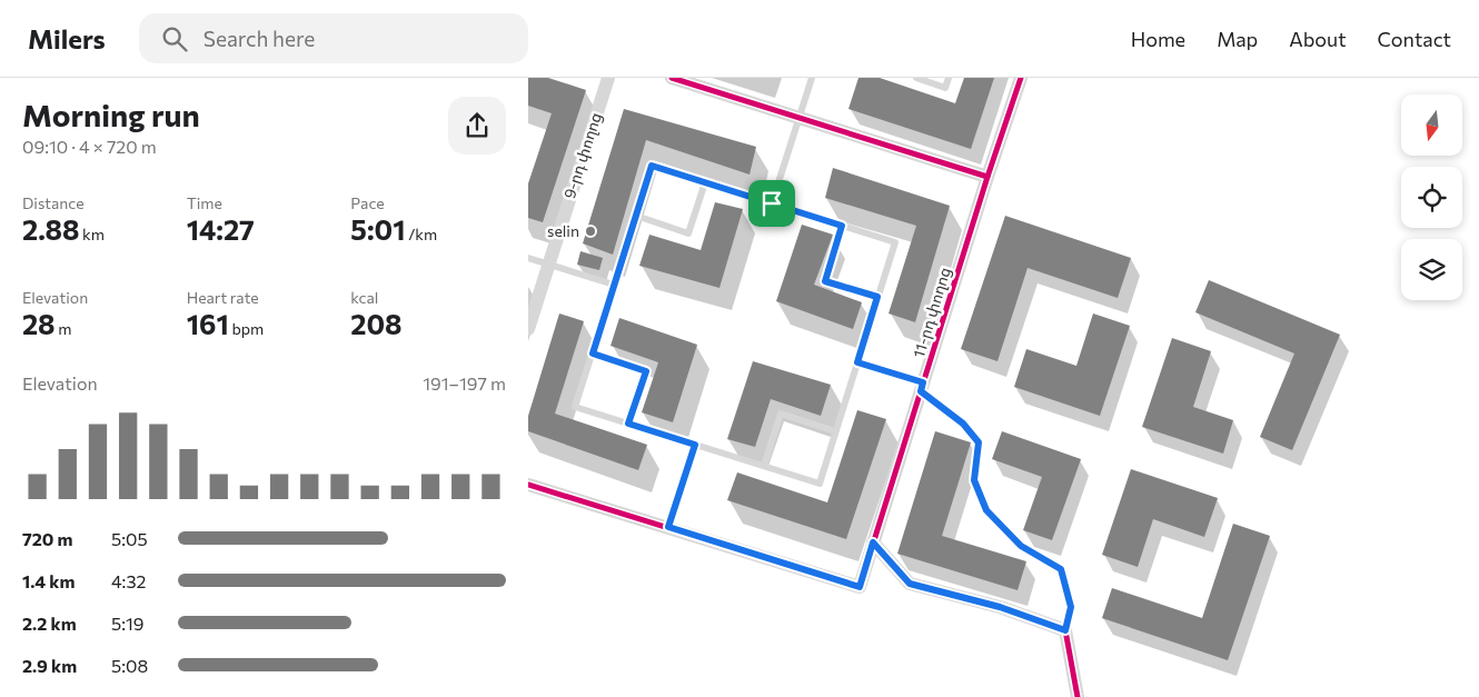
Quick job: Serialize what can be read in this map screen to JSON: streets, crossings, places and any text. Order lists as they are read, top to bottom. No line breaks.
{"streets":{"street":["9-րդ փողոց","11-րդ փողոց"]},"places":["selin"],"north":"bottom","page":{"header":"Milers","search":"Search here","nav":["Home","Map","About","Contact"],"heading":["Morning run","09:10 · 4 × 720 m"],"stats":[["Distance","2.88 km"],["Time","14:27"],["Pace","5:01 /km"],["Elevation","28 m"],["Heart rate","161 bpm"],["kcal","208"]],"chart":["Elevation","191–197 m"],"list":[{"name":"720 m","note":"5:05"},{"name":"1.4 km","note":"4:32"},{"name":"2.2 km","note":"5:19"},{"name":"2.9 km","note":"5:08"}]}}
